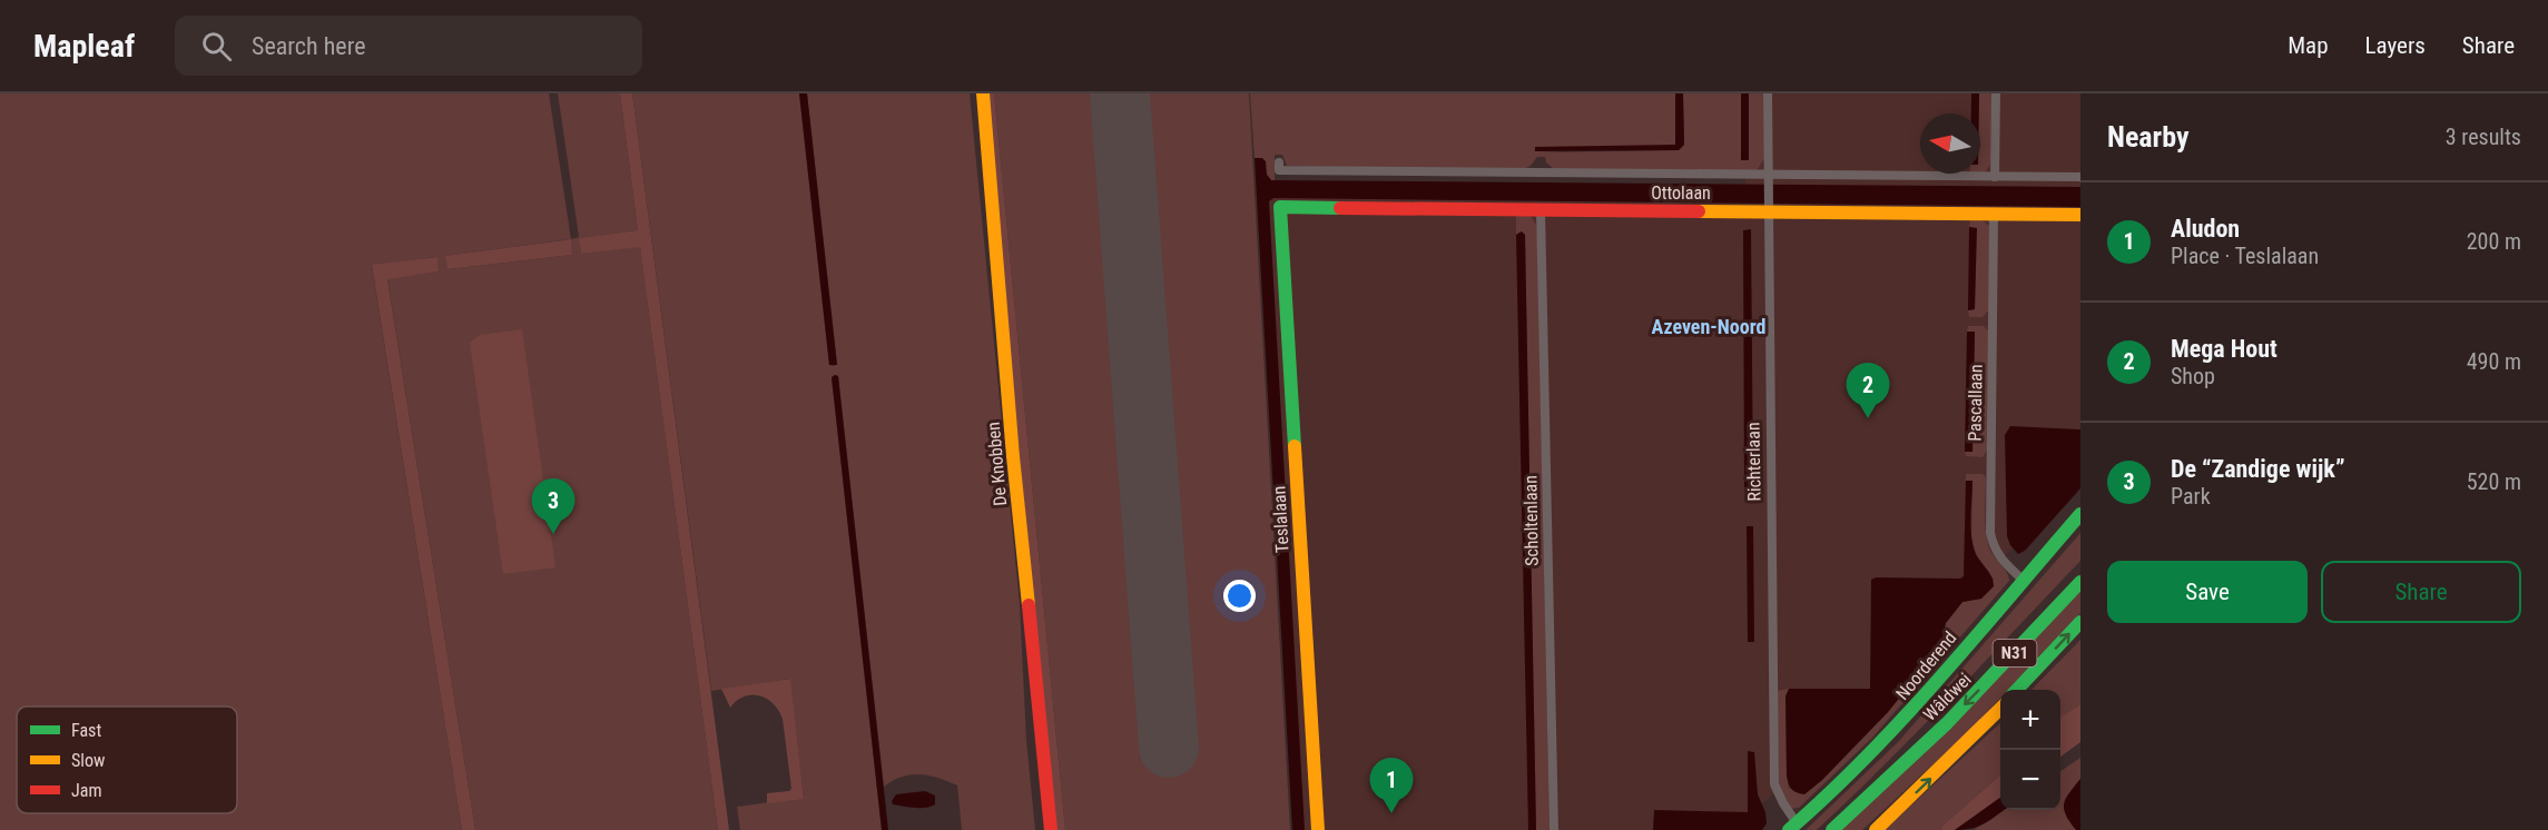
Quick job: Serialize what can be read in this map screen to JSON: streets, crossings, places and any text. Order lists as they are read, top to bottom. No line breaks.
{"streets":{"main road":["Ottolaan","De Knobben","Teslalaan","N31","Noorderend","Wâldwei"],"street":["Pascallaan","Richterlaan","Scholtenlaan"]},"crossings":[["Ottolaan","Pascallaan"],["Ottolaan","Richterlaan"],["Ottolaan","Teslalaan"],["Ottolaan","Scholtenlaan"],["Pascallaan","Noorderend"],["Richterlaan","Noorderend"]],"districts":["Azeven-Noord"],"legend":["Fast","Slow","Jam"],"north":"left","page":{"header":"Mapleaf","search":"Search here","nav":["Map","Layers","Share"],"heading":["Nearby","3 results"],"list":[{"mark":"1","name":"Aludon","note":"Place · Teslalaan","value":"200 m"},{"mark":"2","name":"Mega Hout","note":"Shop","value":"490 m"},{"mark":"3","name":"De “Zandige wijk”","note":"Park","value":"520 m"}],"pins":["2","3","1"],"buttons":["Save","Share"],"map_buttons":["+","−"]}}
